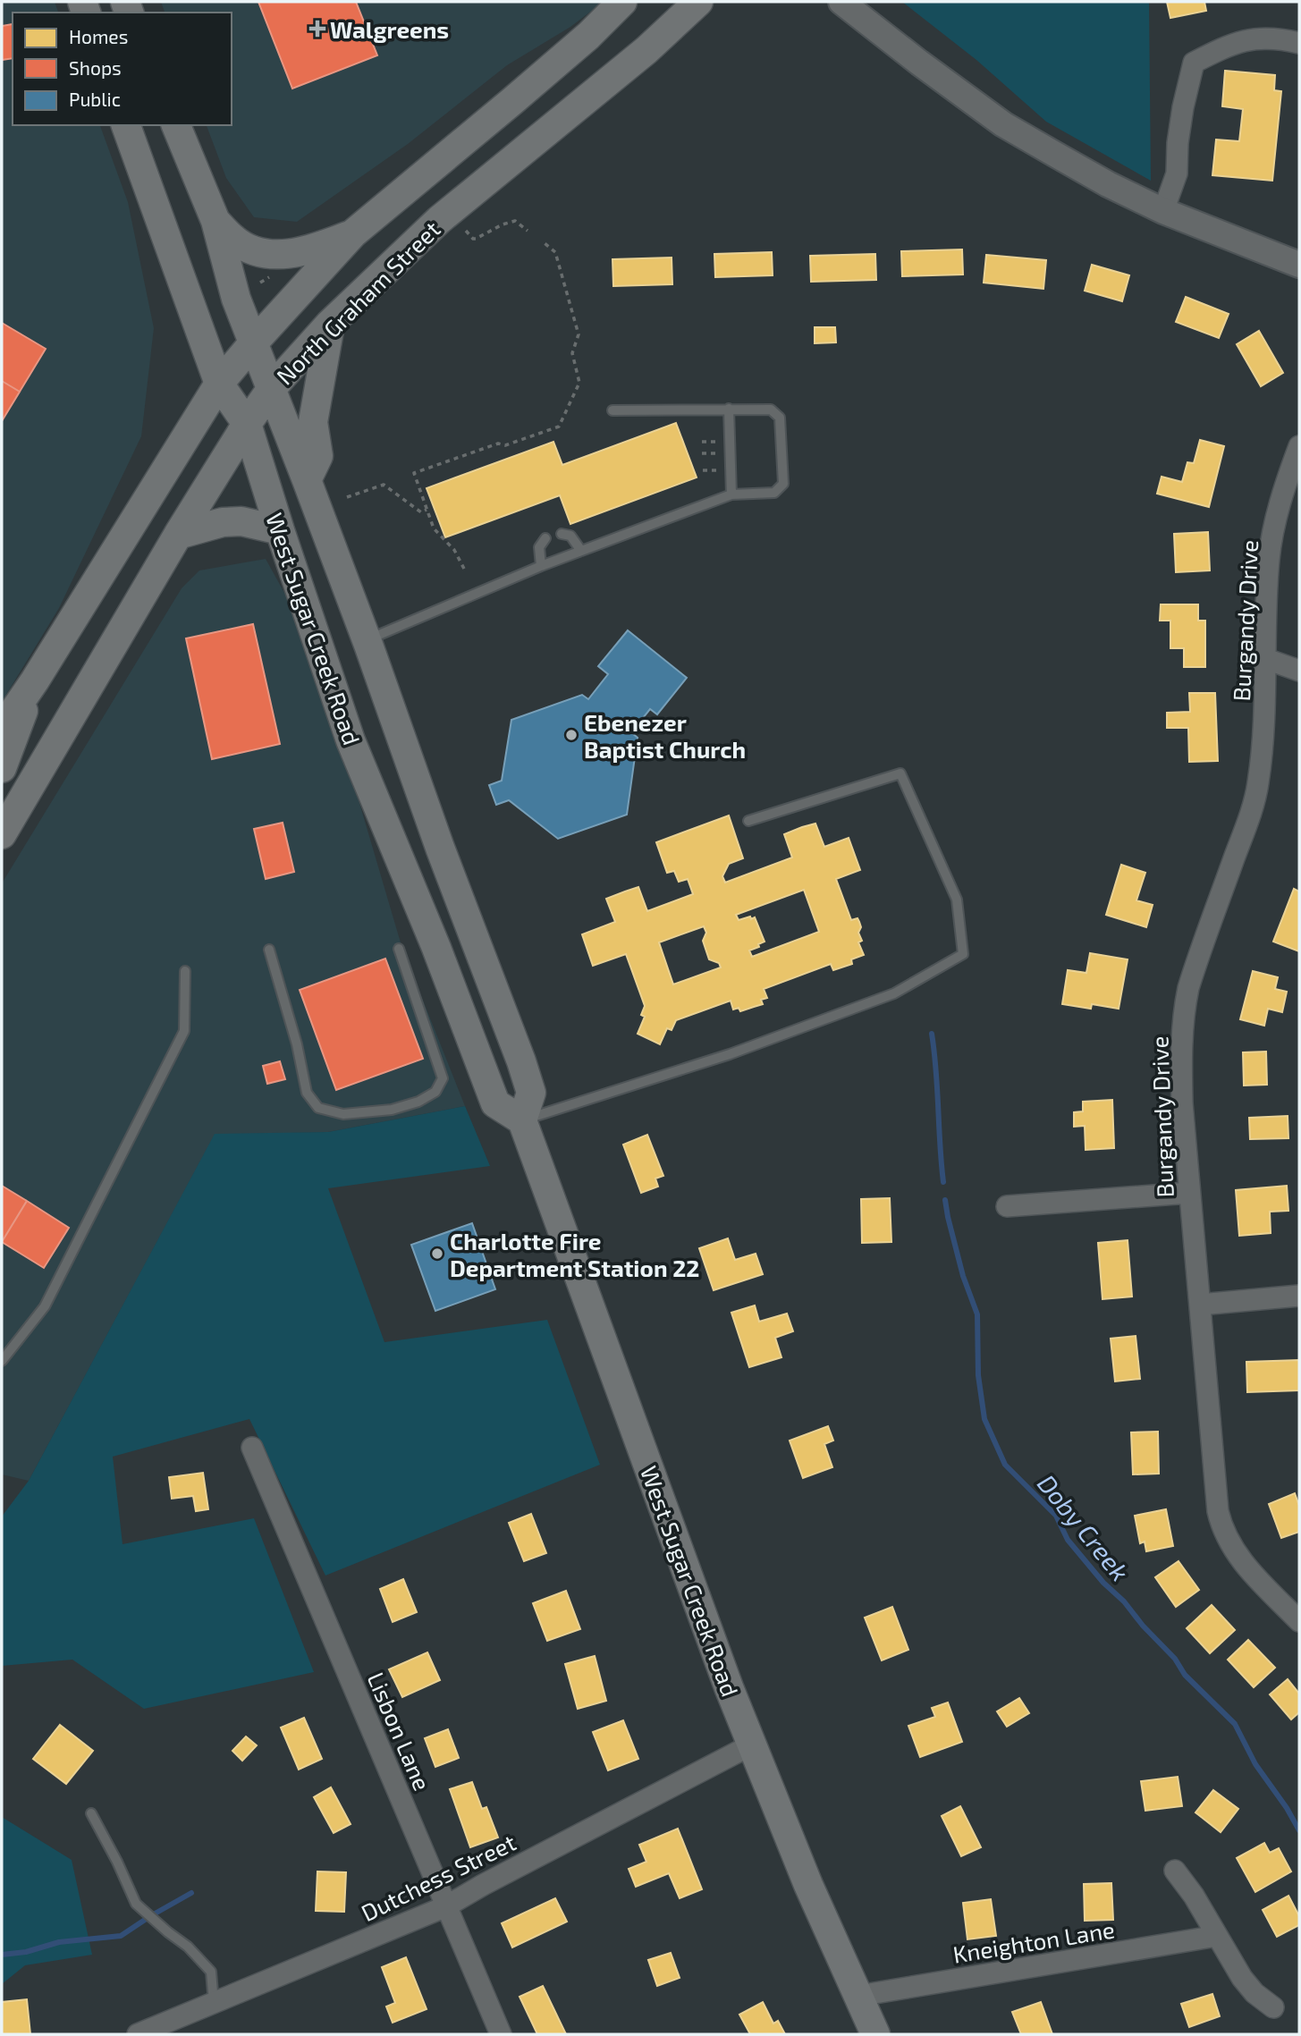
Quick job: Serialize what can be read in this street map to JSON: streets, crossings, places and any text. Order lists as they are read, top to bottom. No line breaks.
{"streets":{"main road":["North Graham Street","West Sugar Creek Road"],"street":["Burgandy Drive","Lisbon Lane","Dutchess Street","Kneighton Lane"]},"crossings":[["North Graham Street","West Sugar Creek Road"],["West Sugar Creek Road","Dutchess Street"],["West Sugar Creek Road","Kneighton Lane"],["Lisbon Lane","Dutchess Street"]],"water":["Doby Creek"],"places":{"health":["Walgreens"],"other":["Ebenezer Baptist Church","Charlotte Fire Department Station 22"]},"legend":["Homes","Shops","Public"]}
